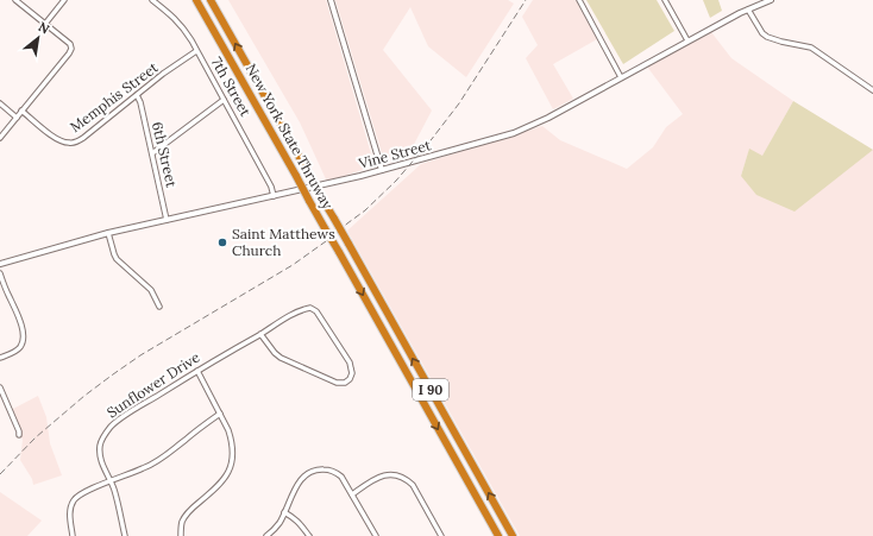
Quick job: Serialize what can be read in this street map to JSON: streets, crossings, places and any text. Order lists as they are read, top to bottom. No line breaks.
{"streets":{"highway":["New York State Thruway","I 90"],"street":["7th Street","Memphis Street","6th Street","Vine Street","Sunflower Drive"]},"crossings":[["7th Street","Memphis Street"],["7th Street","Vine Street"],["Memphis Street","6th Street"],["6th Street","Vine Street"]],"places":["Saint Matthews Church"],"north":"top right"}
